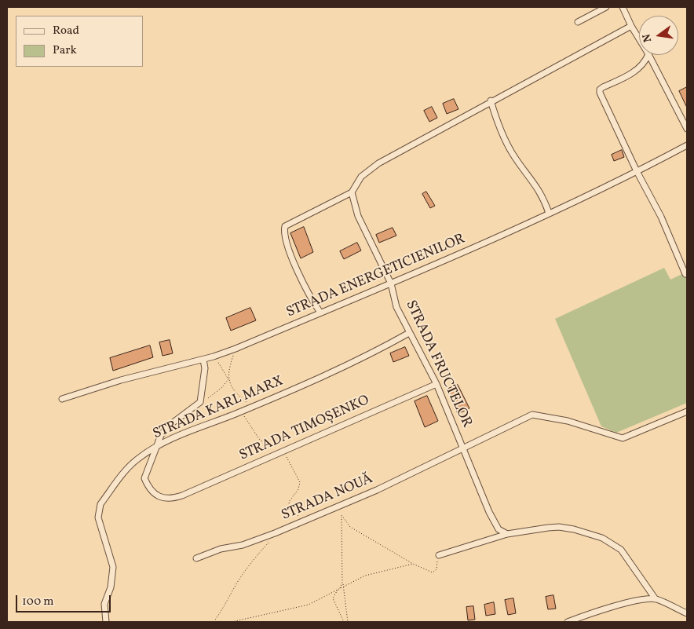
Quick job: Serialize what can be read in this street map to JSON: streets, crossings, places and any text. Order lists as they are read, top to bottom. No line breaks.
{"streets":{"street":["STRADA ENERGETICIENILOR","STRADA FRUCTELOR","STRADA KARL MARX","STRADA TIMOȘENKO","STRADA NOUĂ"]},"crossings":[["STRADA ENERGETICIENILOR","STRADA FRUCTELOR"],["STRADA FRUCTELOR","STRADA KARL MARX"],["STRADA FRUCTELOR","STRADA TIMOȘENKO"],["STRADA FRUCTELOR","STRADA NOUĂ"],["STRADA KARL MARX","STRADA TIMOȘENKO"]],"legend":["Road","Park"],"scale_bar":"100 m","north":"left"}
